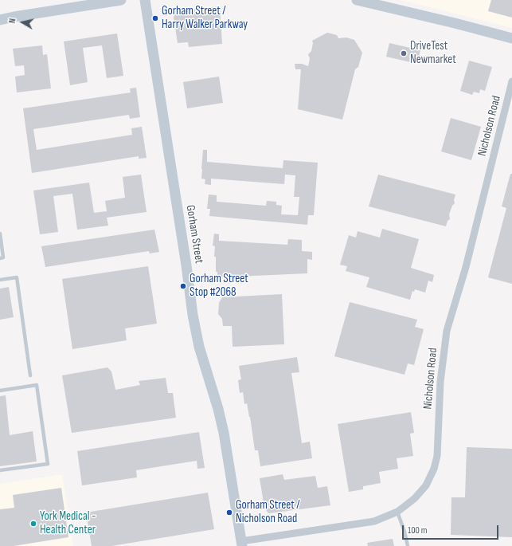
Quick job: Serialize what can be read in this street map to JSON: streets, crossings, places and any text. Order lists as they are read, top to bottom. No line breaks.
{"streets":{"street":["Nicholson Road","Gorham Street"]},"crossings":[["Nicholson Road","Gorham Street"]],"places":["Gorham Street / Harry Walker Parkway","DriveTest Newmarket","Gorham Street Stop #2068","Gorham Street / Nicholson Road","York Medical - Health Center"],"scale_bar":"100 m","north":"left"}
